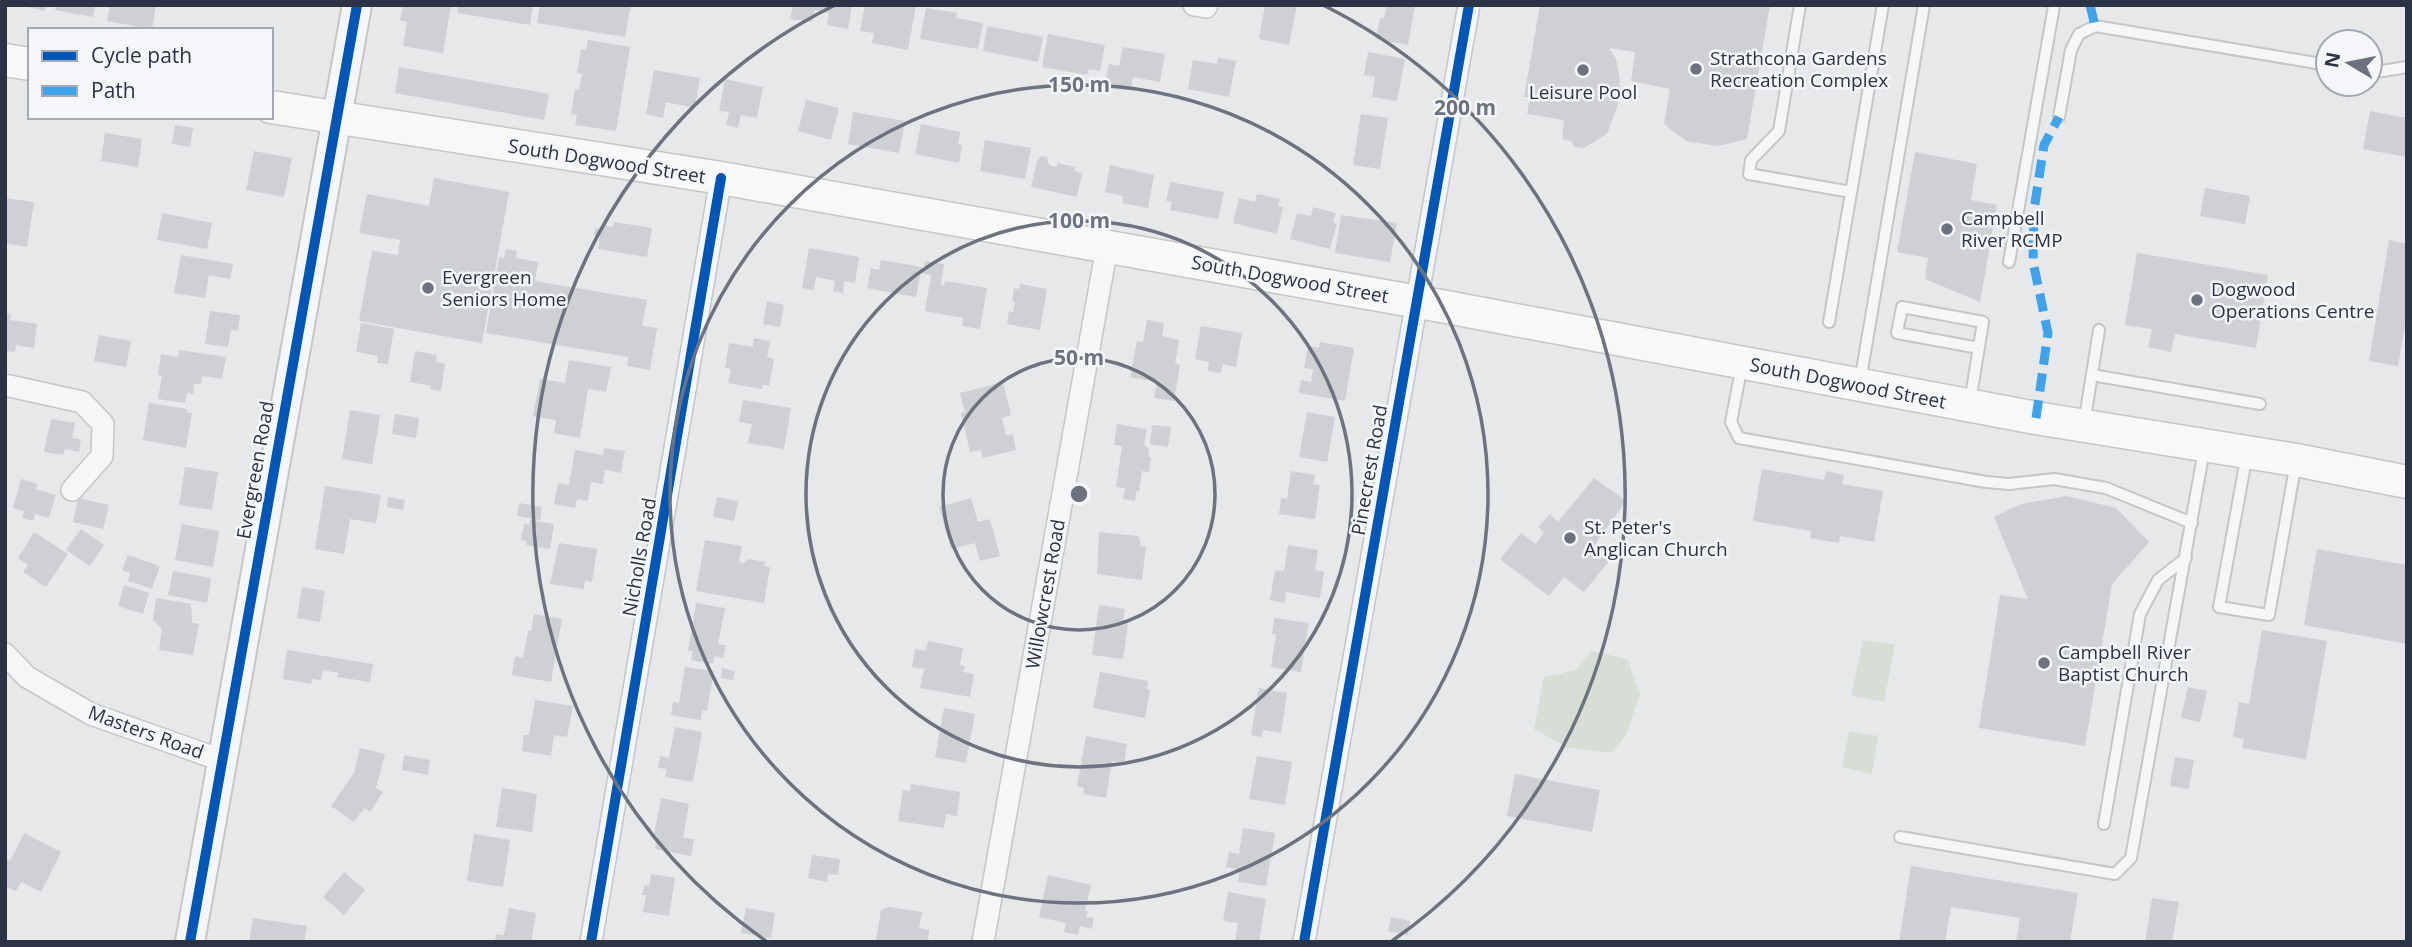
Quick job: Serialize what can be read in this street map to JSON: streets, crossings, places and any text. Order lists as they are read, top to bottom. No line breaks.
{"streets":{"main road":["South Dogwood Street"],"street":["Evergreen Road","Pinecrest Road","Nicholls Road","Willowcrest Road","Masters Road"]},"crossings":[["South Dogwood Street","Evergreen Road"],["South Dogwood Street","Pinecrest Road"],["South Dogwood Street","Nicholls Road"],["South Dogwood Street","Willowcrest Road"],["Evergreen Road","Masters Road"]],"places":["Strathcona Gardens Recreation Complex","Leisure Pool","Campbell River RCMP","Evergreen Seniors Home","Dogwood Operations Centre","St. Peter's Anglican Church","Campbell River Baptist Church"],"legend":["Cycle path","Path"],"north":"left","rings":["150 m","200 m","100 m","50 m"]}
